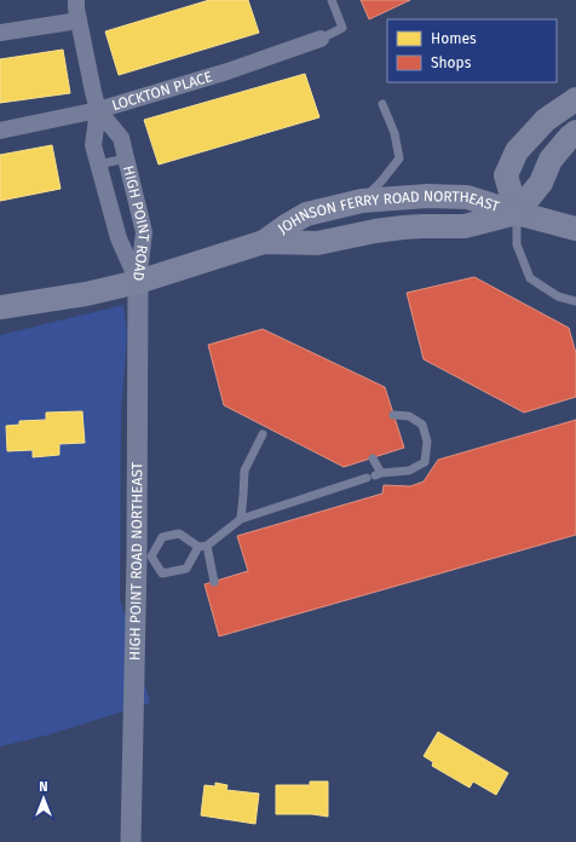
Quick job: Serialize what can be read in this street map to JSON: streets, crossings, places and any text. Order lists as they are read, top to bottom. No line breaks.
{"streets":{"main road":["JOHNSON FERRY ROAD NORTHEAST"],"street":["LOCKTON PLACE","HIGH POINT ROAD","HIGH POINT ROAD NORTHEAST"]},"crossings":[["LOCKTON PLACE","HIGH POINT ROAD"],["HIGH POINT ROAD","JOHNSON FERRY ROAD NORTHEAST"],["HIGH POINT ROAD","HIGH POINT ROAD NORTHEAST"],["JOHNSON FERRY ROAD NORTHEAST","HIGH POINT ROAD NORTHEAST"]],"legend":["Homes","Shops"],"north":"top"}
